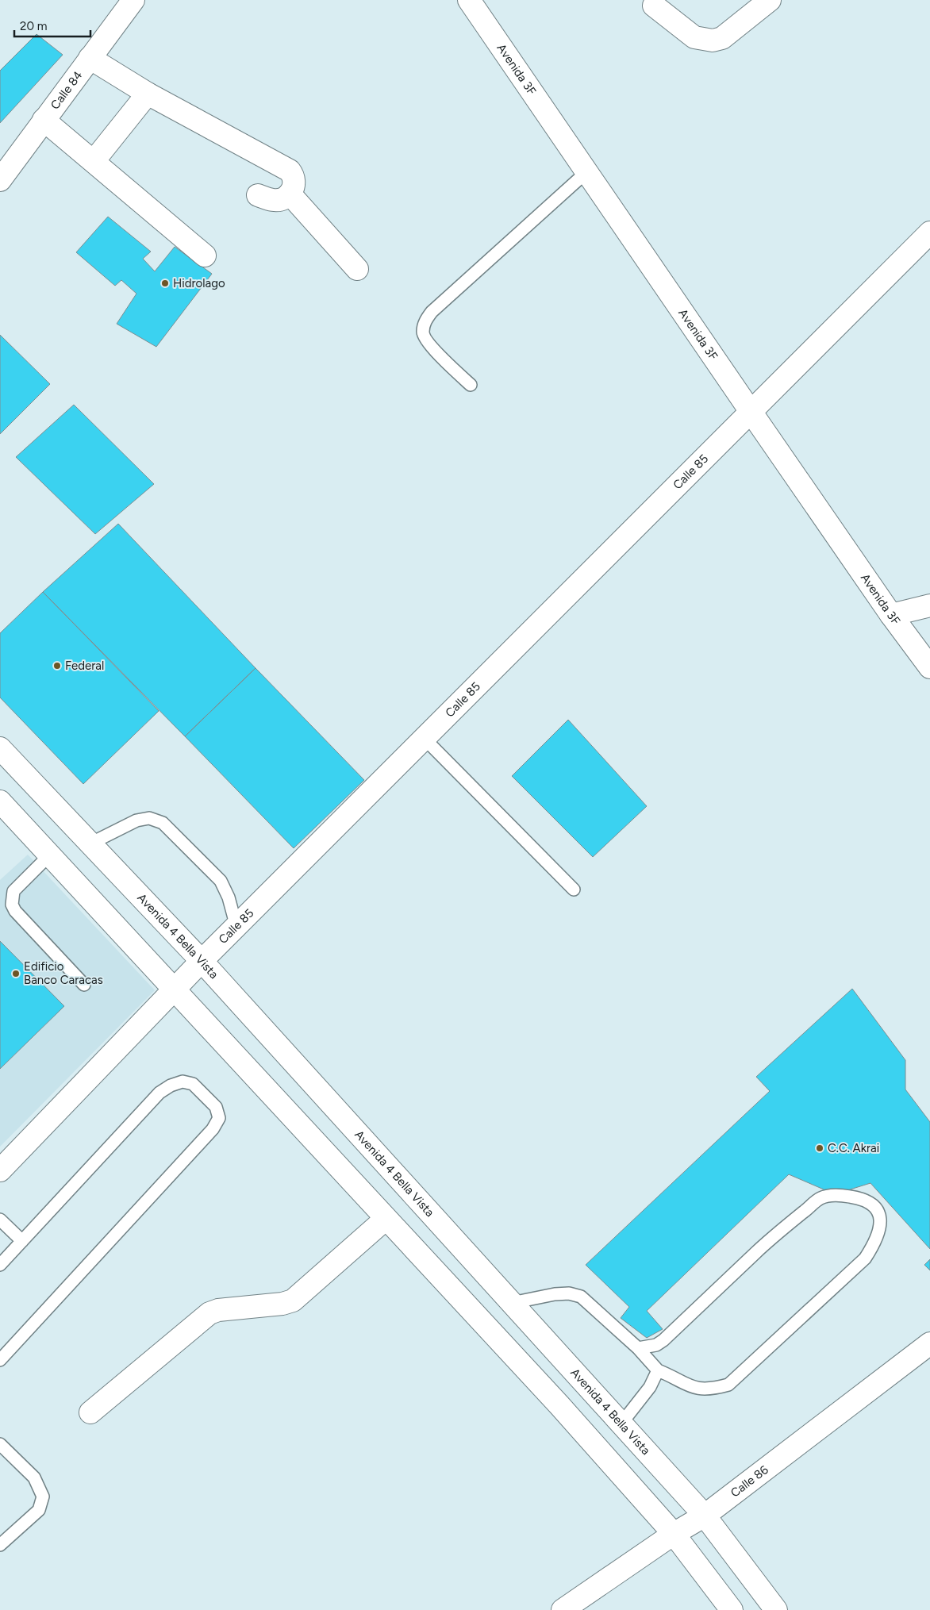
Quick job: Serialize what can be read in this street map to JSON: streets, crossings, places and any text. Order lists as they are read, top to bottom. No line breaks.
{"streets":{"street":["Avenida 3F","Calle 84","Calle 85","Avenida 4 Bella Vista","Calle 86"]},"crossings":[["Avenida 3F","Calle 85"],["Calle 85","Avenida 4 Bella Vista"],["Avenida 4 Bella Vista","Calle 86"]],"places":["Hidrolago","Federal","Edificio Banco Caracas","C.C. Akrai"],"scale_bar":"20 m"}
